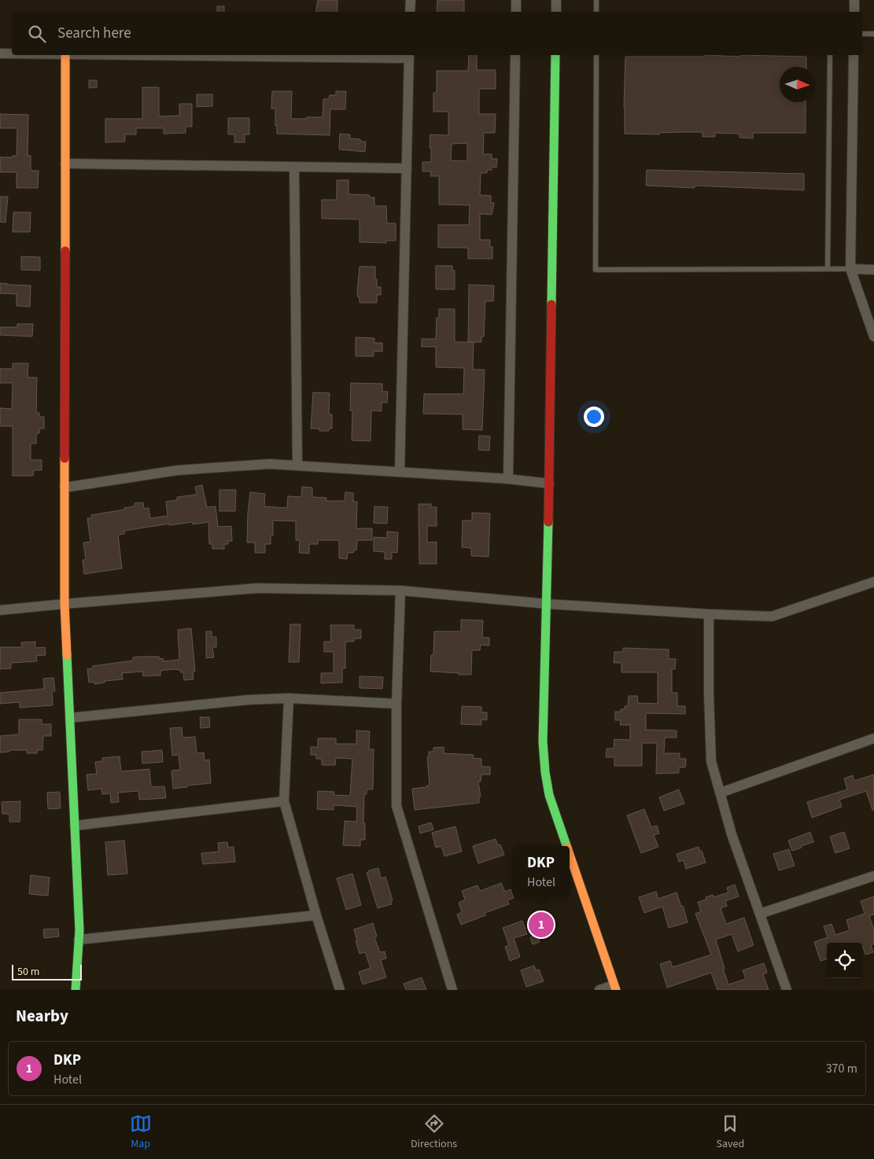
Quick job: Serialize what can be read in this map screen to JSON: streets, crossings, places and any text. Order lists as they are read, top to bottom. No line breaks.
{"scale_bar":"50 m","north":"right","page":{"search":"Search here","popup":["DKP","Hotel"],"pins":"1","scale":"50 m","heading":"Nearby","list":[{"mark":"1","name":"DKP","note":"Hotel","value":"370 m"}],"nav":["Map","Directions","Saved"]}}
